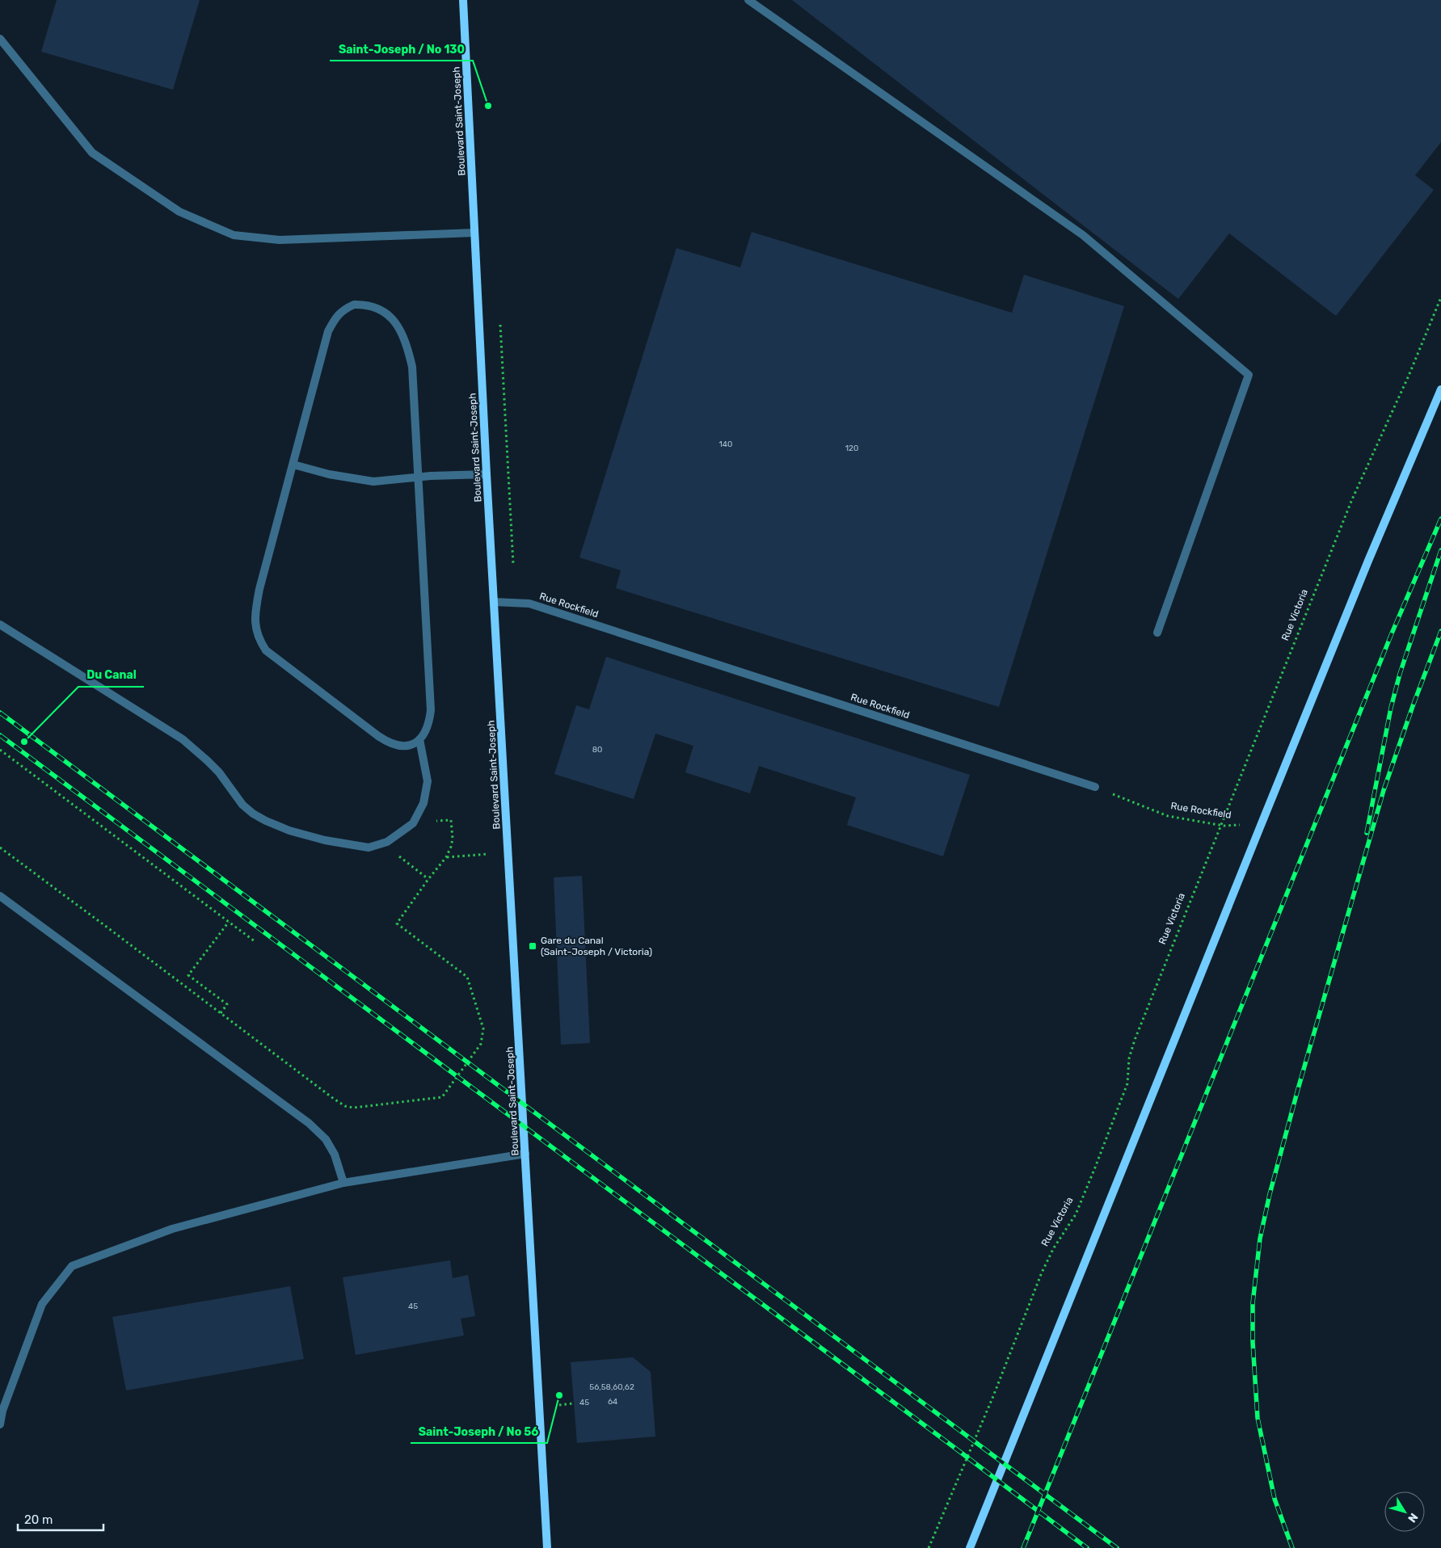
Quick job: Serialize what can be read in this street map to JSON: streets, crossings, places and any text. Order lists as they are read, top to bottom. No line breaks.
{"streets":{"street":["Boulevard Saint-Joseph"],"lane":["Rue Rockfield"],"path":["Rue Victoria"]},"crossings":[["Boulevard Saint-Joseph","Rue Rockfield"],["Rue Rockfield","Rue Victoria"]],"places":{"other":["Saint-Joseph / No 130","Du Canal","Saint-Joseph / No 56"],"transit":["Gare du Canal (Saint-Joseph / Victoria)"]},"house_numbers":["140","120","80","45","56,58,60,62","64","45"],"scale_bar":"20 m","north":"bottom right"}
